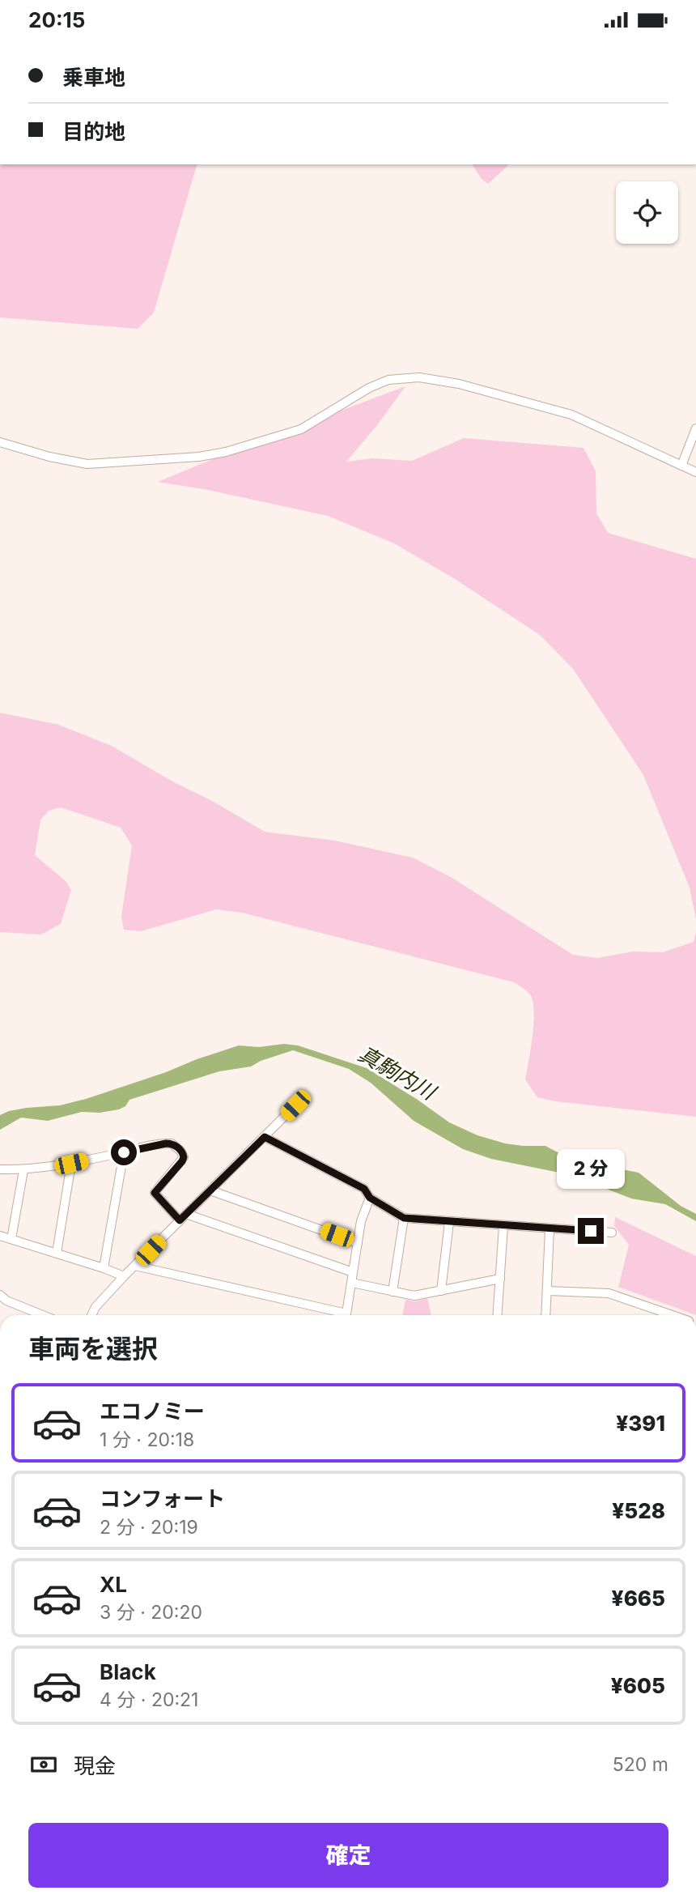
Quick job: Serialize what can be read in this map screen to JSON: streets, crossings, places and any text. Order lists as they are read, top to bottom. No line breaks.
{"water":["真駒内川"],"page":{"status":"20:15","banner":["乗車地","目的地"],"bubble":"2 分","heading":"車両を選択","list":[{"name":"エコノミー","note":"1 分 · 20:18","value":"¥391"},{"name":"コンフォート","note":"2 分 · 20:19","value":"¥528"},{"name":"XL","note":"3 分 · 20:20","value":"¥665"},{"name":"Black","note":"4 分 · 20:21","value":"¥605"}],"pay":["現金","520 m"],"buttons":"確定"}}
